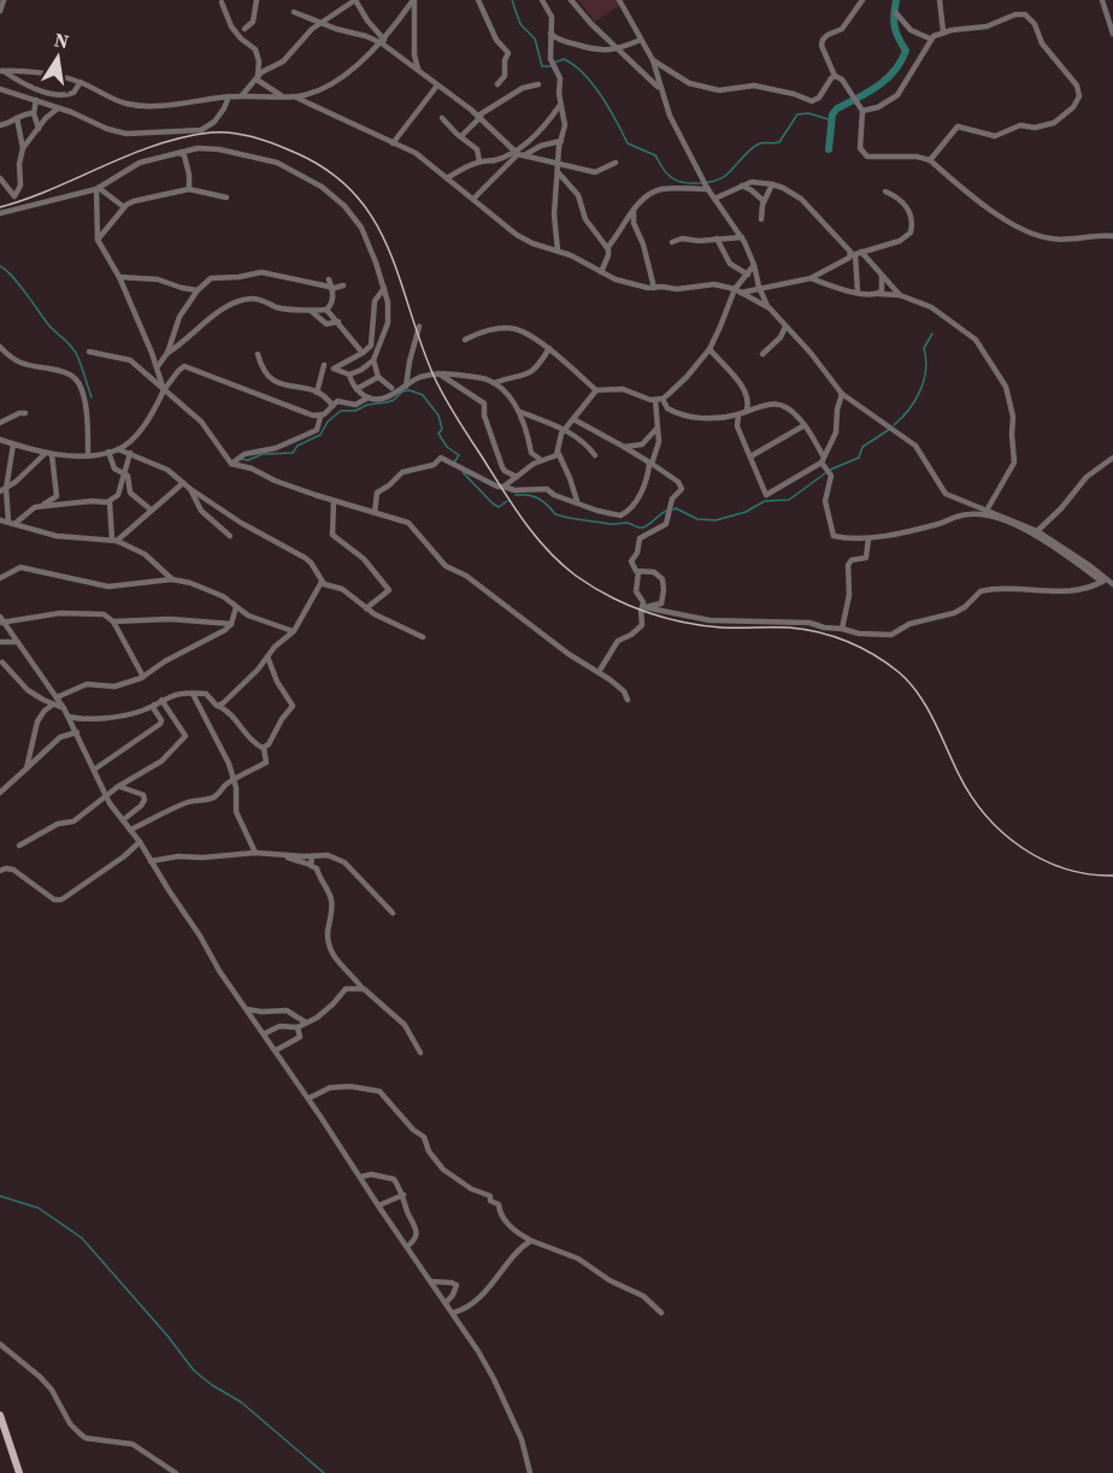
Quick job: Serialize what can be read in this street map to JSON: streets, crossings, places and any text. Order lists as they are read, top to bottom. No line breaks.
{"north":"top"}
